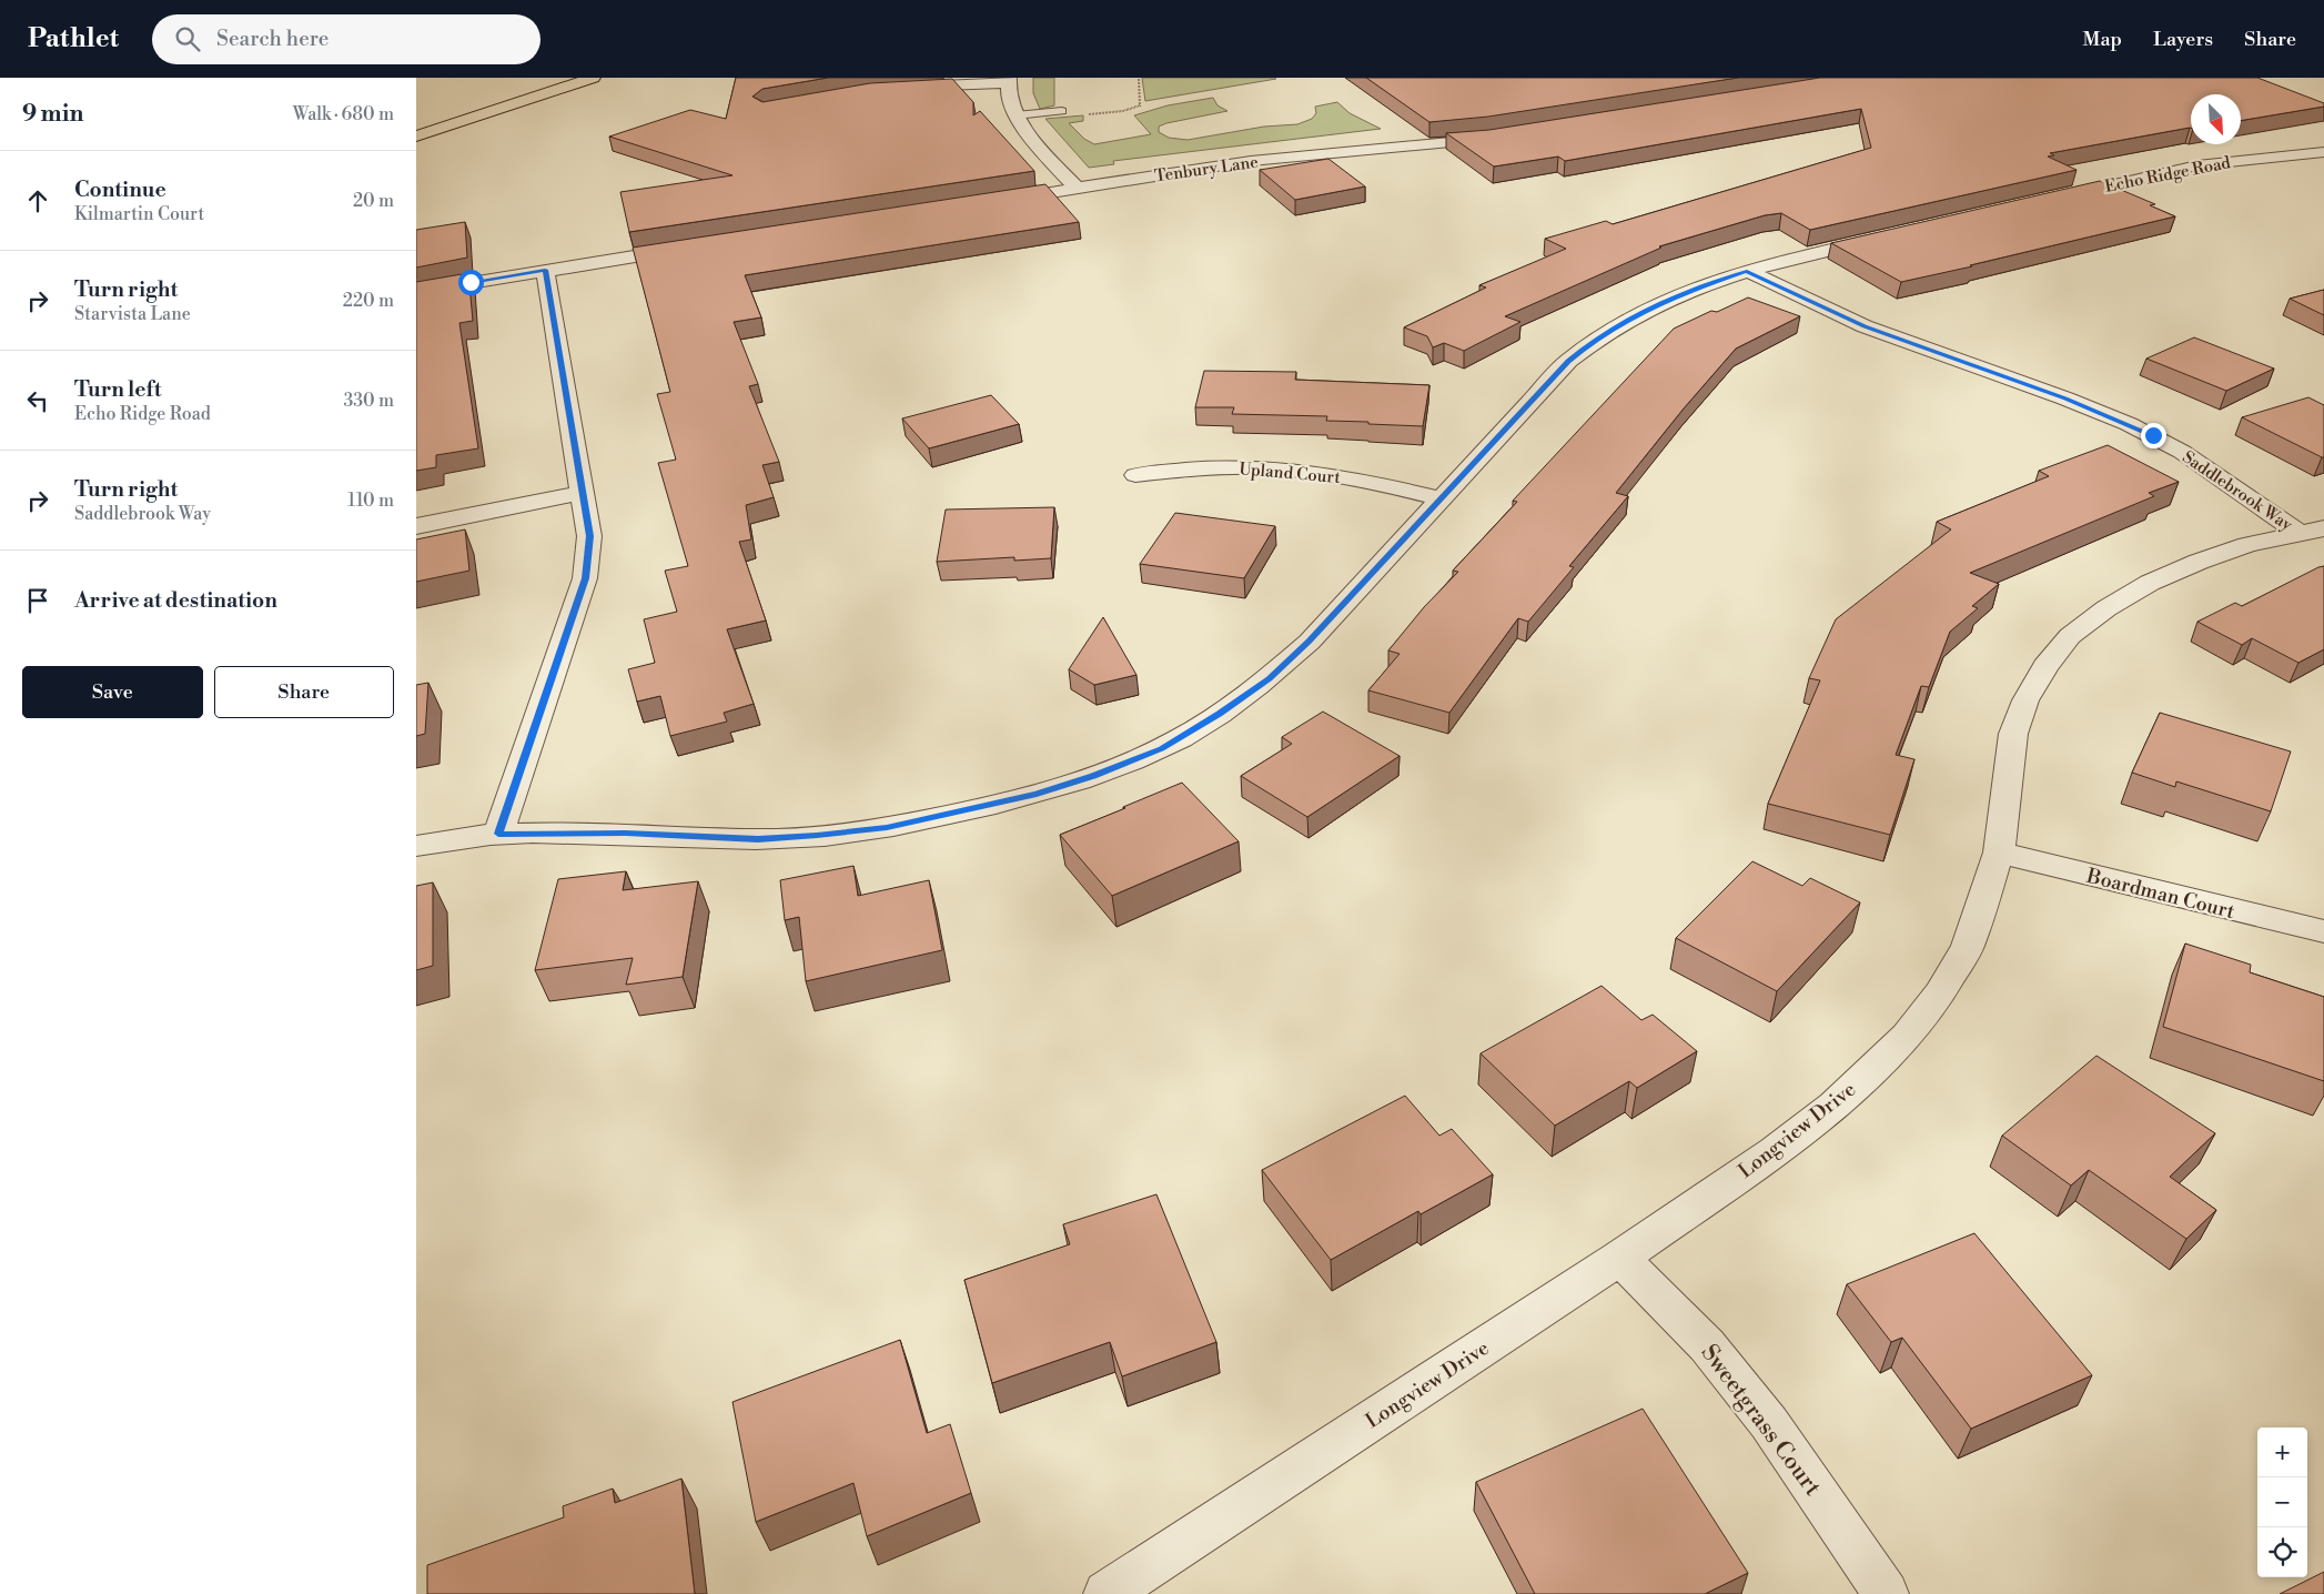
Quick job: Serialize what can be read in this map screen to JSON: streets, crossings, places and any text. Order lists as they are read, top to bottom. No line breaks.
{"streets":{"street":["Tenbury Lane","Echo Ridge Road","Upland Court","Saddlebrook Way","Boardman Court","Longview Drive","Sweetgrass Court"]},"crossings":[["Saddlebrook Way","Longview Drive"],["Boardman Court","Longview Drive"],["Longview Drive","Sweetgrass Court"]],"north":"bottom right","page":{"header":"Pathlet","search":"Search here","nav":["Map","Layers","Share"],"heading":["9 min","Walk · 680 m"],"list":[["Continue","Kilmartin Court","20 m"],["Turn right","Starvista Lane","220 m"],["Turn left","Echo Ridge Road","330 m"],["Turn right","Saddlebrook Way","110 m"],"Arrive at destination"],"buttons":["Save","Share"],"map_buttons":["+","−"]}}
